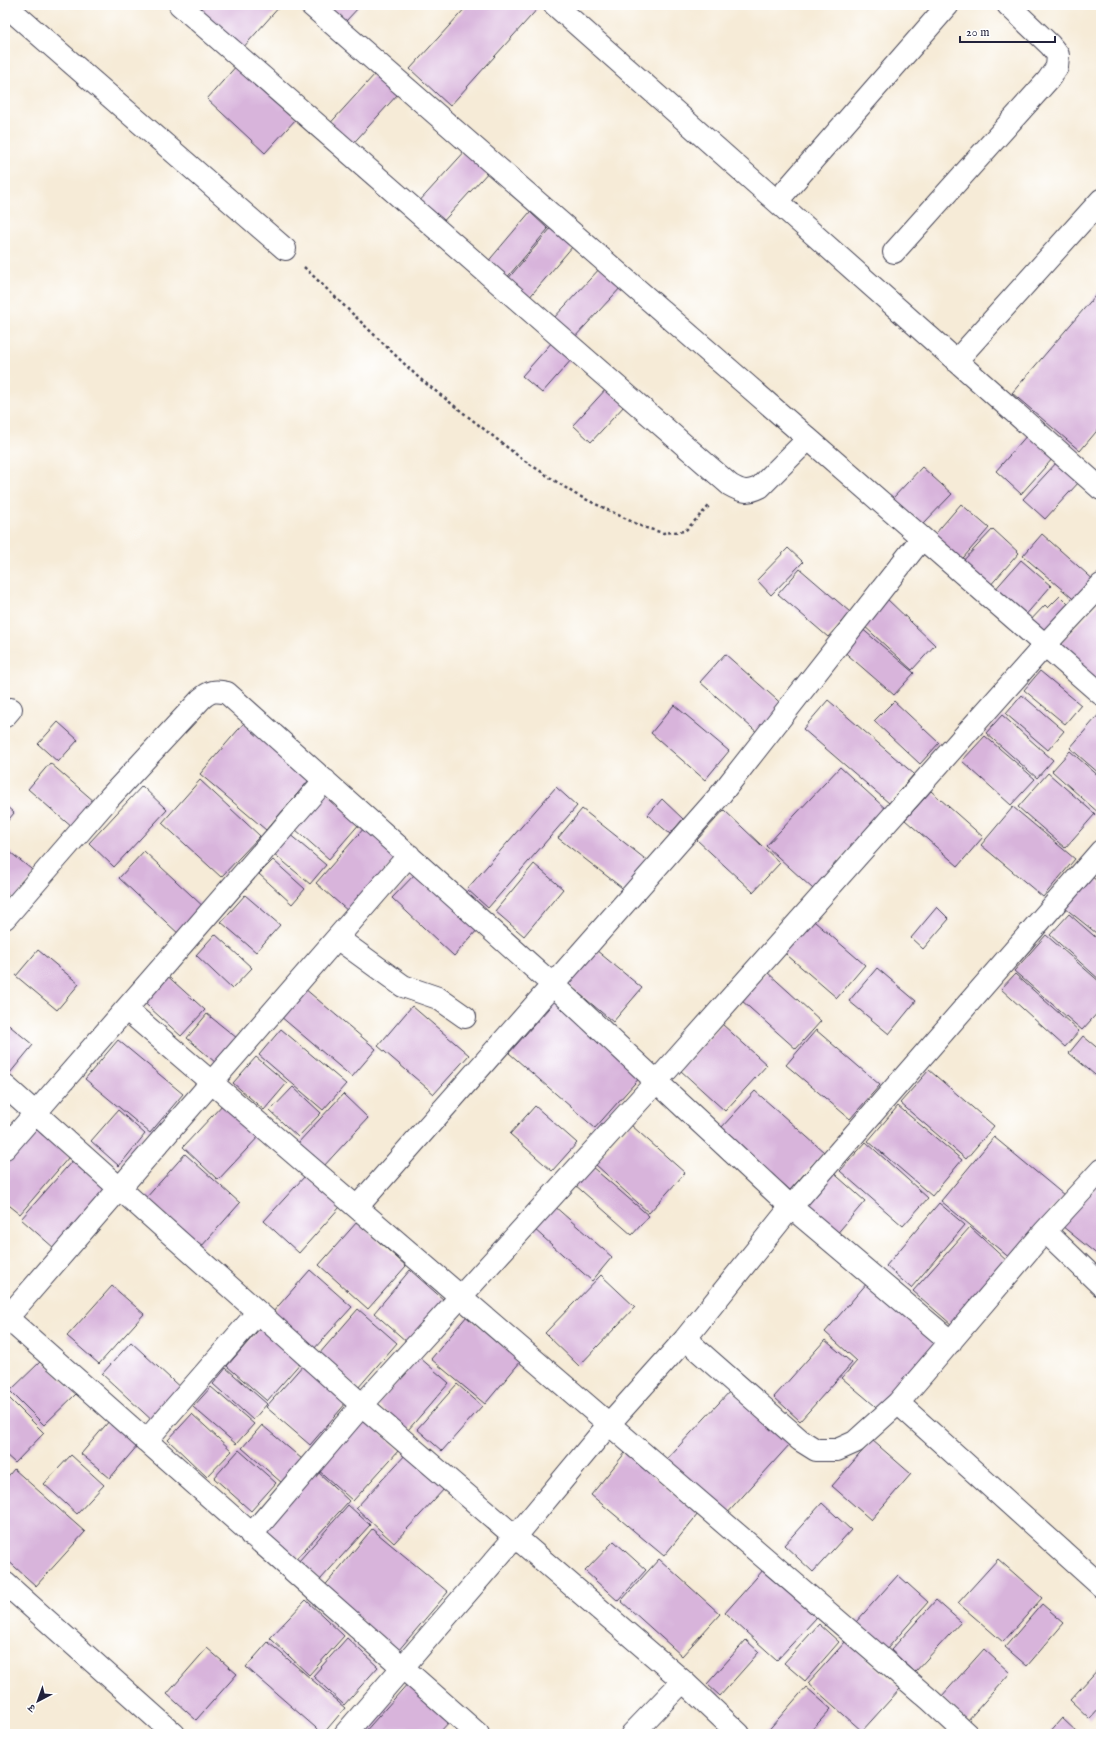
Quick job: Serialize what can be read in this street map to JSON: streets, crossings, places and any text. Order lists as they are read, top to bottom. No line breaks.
{"scale_bar":"20 m","north":"bottom left"}
